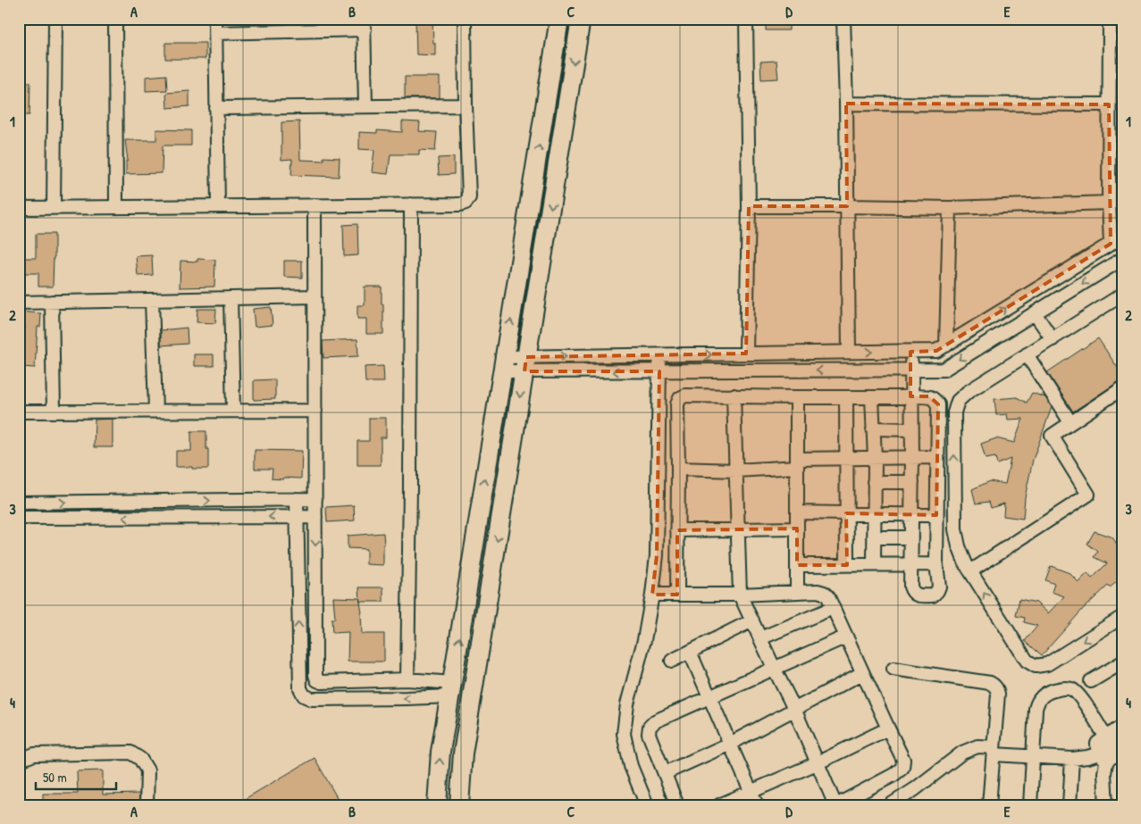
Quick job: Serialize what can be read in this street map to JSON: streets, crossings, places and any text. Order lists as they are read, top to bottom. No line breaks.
{"scale_bar":"50 m","grid":{"columns":["A","B","C","D","E"],"rows":["1","2","3","4"]}}
